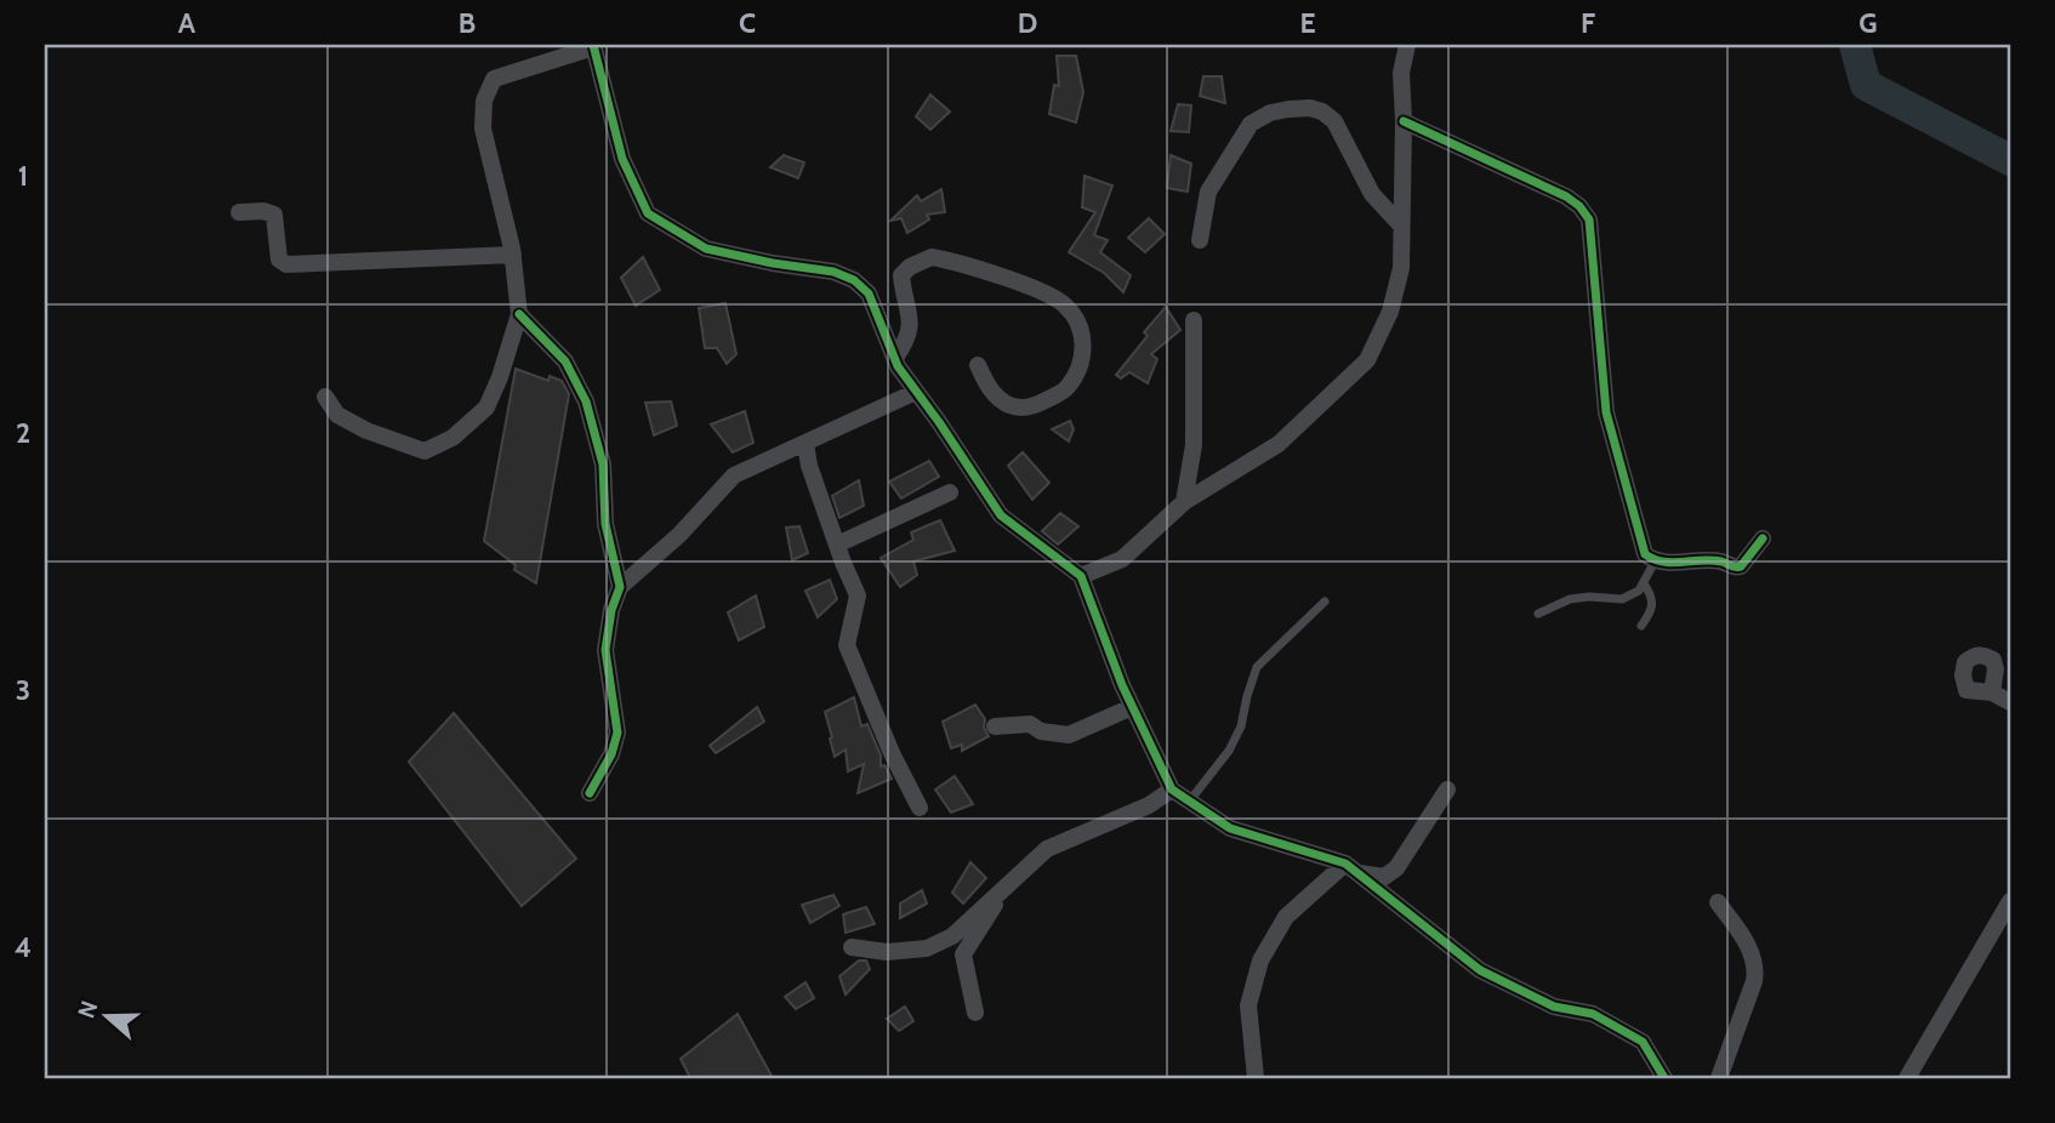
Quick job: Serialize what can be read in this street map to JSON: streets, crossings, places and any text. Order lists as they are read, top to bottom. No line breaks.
{"north":"left","grid":{"columns":["A","B","C","D","E","F","G"],"rows":["1","2","3","4"]}}
